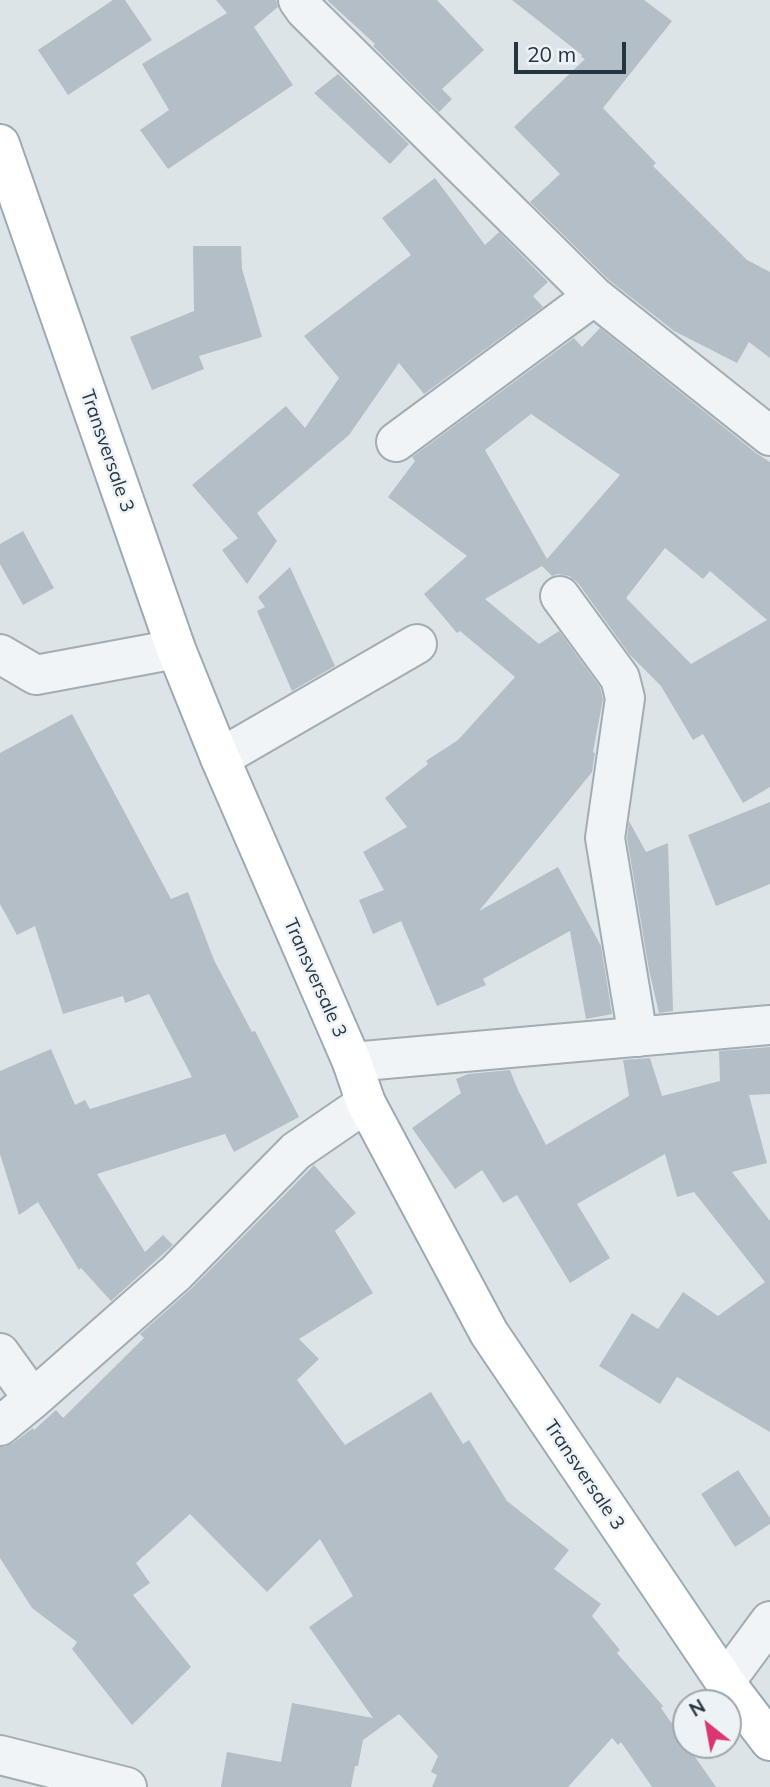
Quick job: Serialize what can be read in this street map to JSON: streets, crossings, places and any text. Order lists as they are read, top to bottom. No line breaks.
{"streets":{"main road":["Transversale 3"]},"scale_bar":"20 m","north":"top left"}
